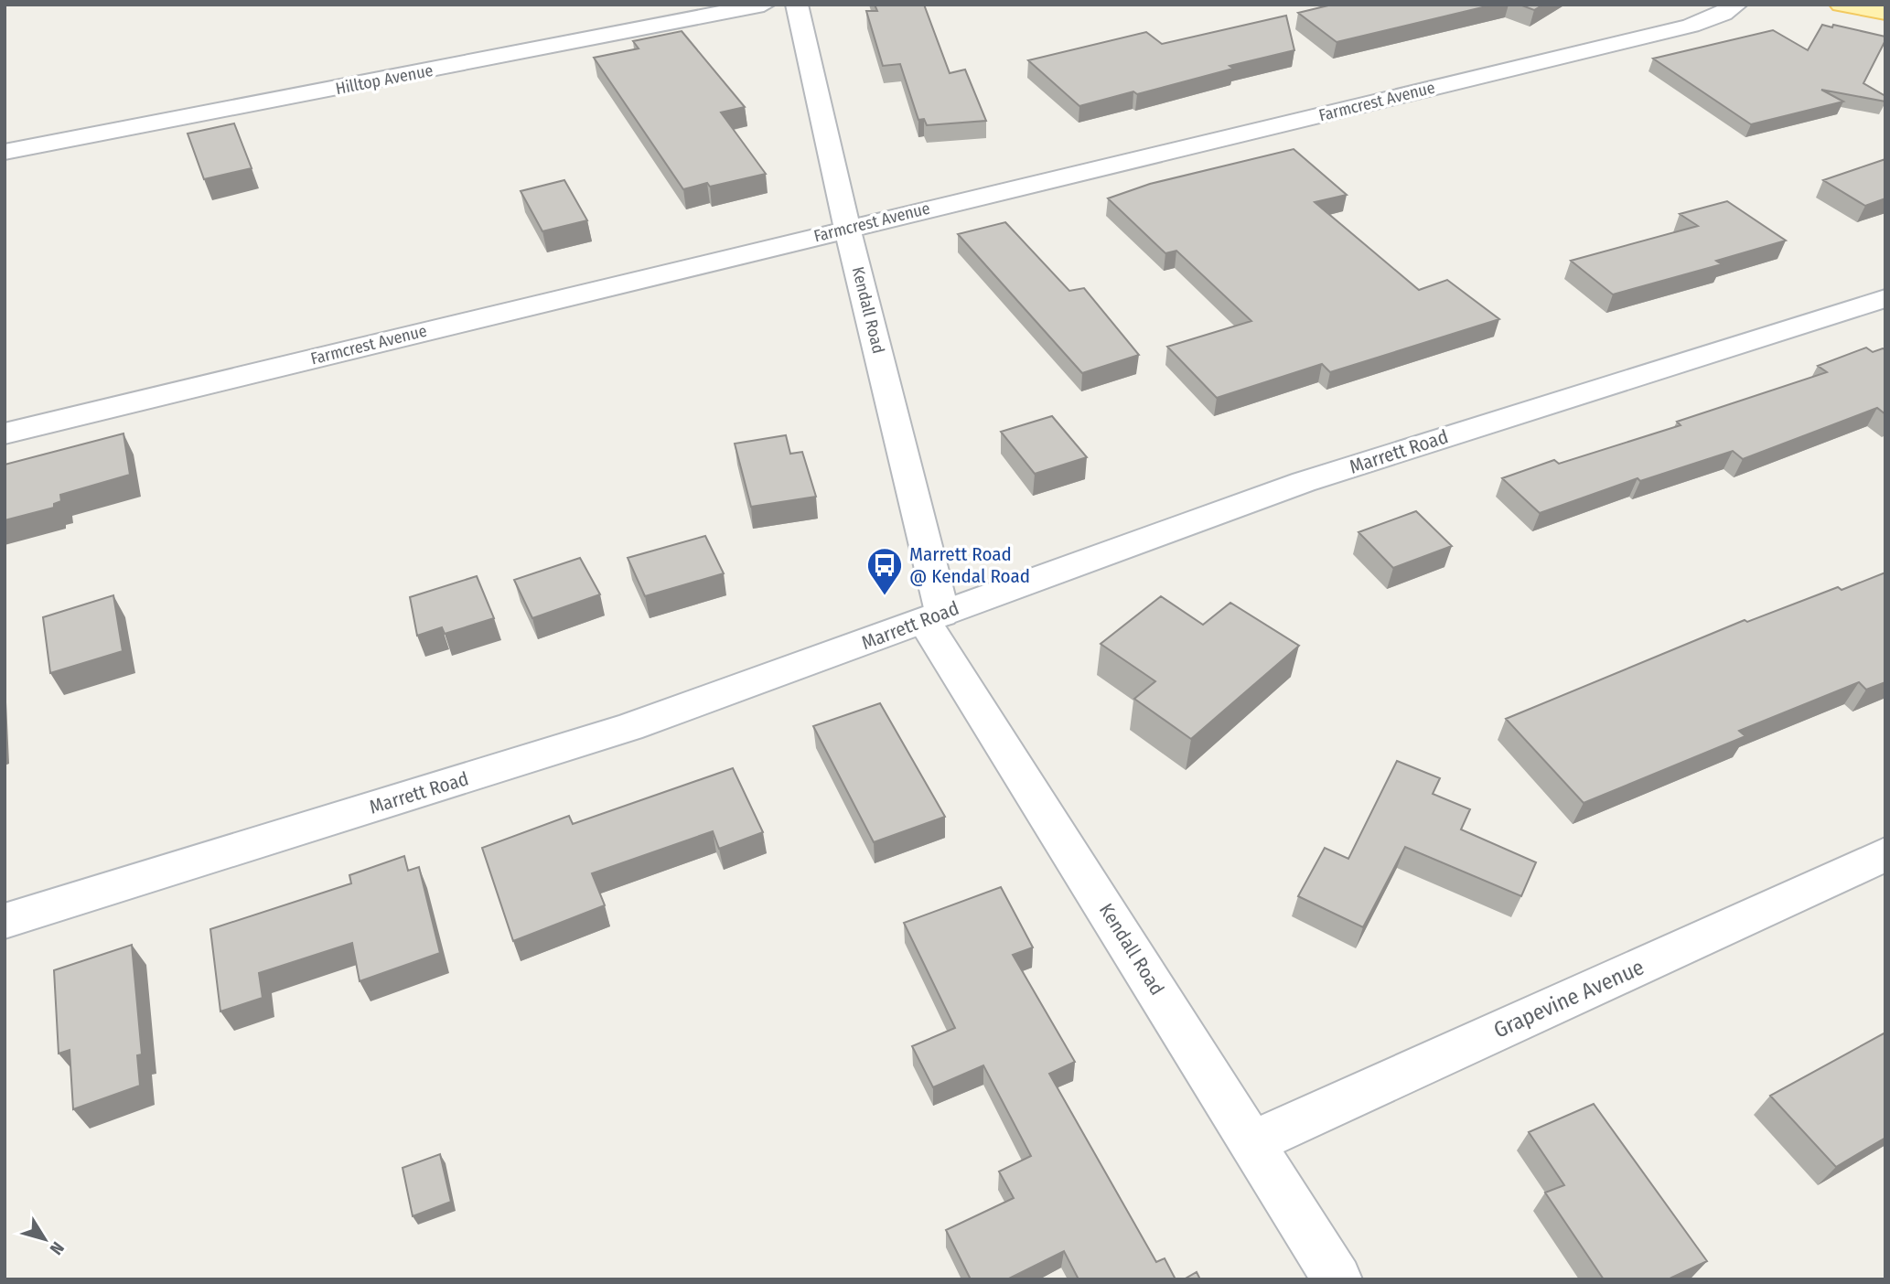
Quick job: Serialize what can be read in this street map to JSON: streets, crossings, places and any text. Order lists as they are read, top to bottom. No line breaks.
{"streets":{"street":["Hilltop Avenue","Farmcrest Avenue","Kendall Road","Marrett Road","Grapevine Avenue"]},"crossings":[["Farmcrest Avenue","Kendall Road"],["Kendall Road","Marrett Road"],["Kendall Road","Grapevine Avenue"]],"places":{"bus stop":["Marrett Road @ Kendal Road"]},"north":"bottom right"}
